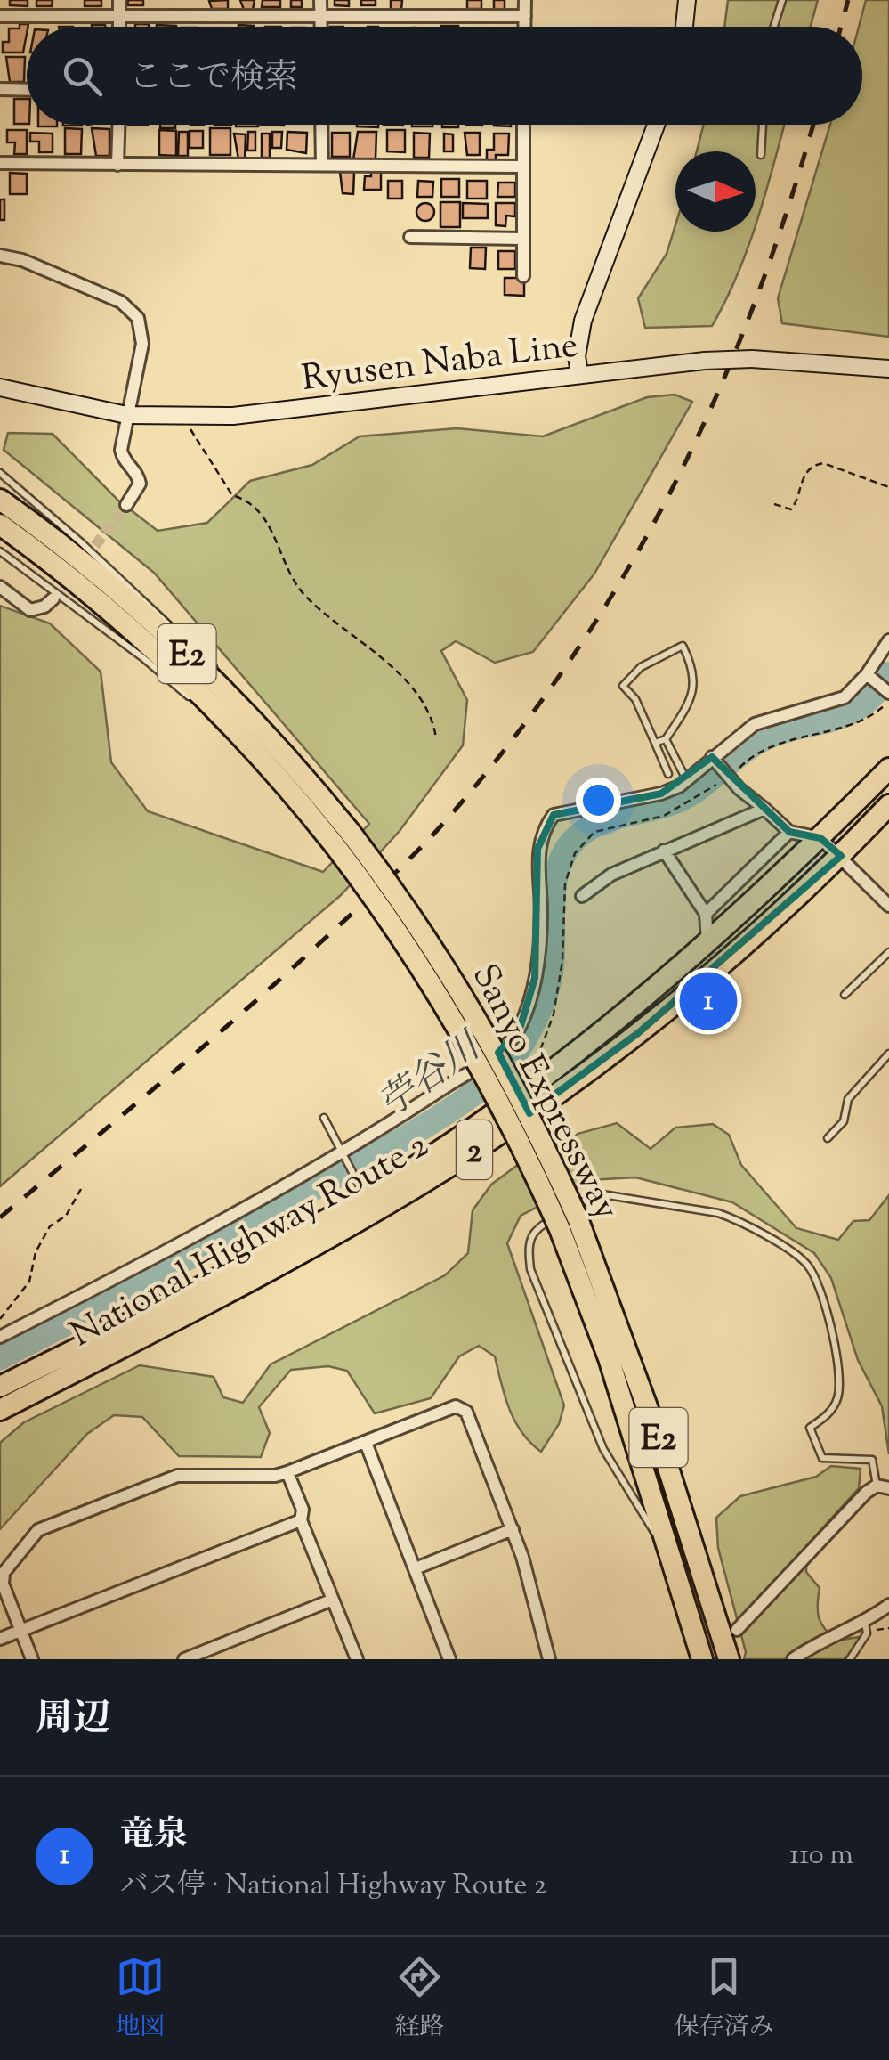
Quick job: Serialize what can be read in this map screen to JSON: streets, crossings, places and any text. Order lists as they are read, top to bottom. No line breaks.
{"streets":{"highway":["E2","Sanyo Expressway","2","National Highway Route 2"],"main road":["Ryusen Naba Line"]},"water":["苧谷川"],"north":"right","page":{"search":"ここで検索","pins":"1","heading":"周辺","list":[{"mark":"1","name":"竜泉","note":"バス停 · National Highway Route 2","value":"110 m"}],"nav":["地図","経路","保存済み"]}}
